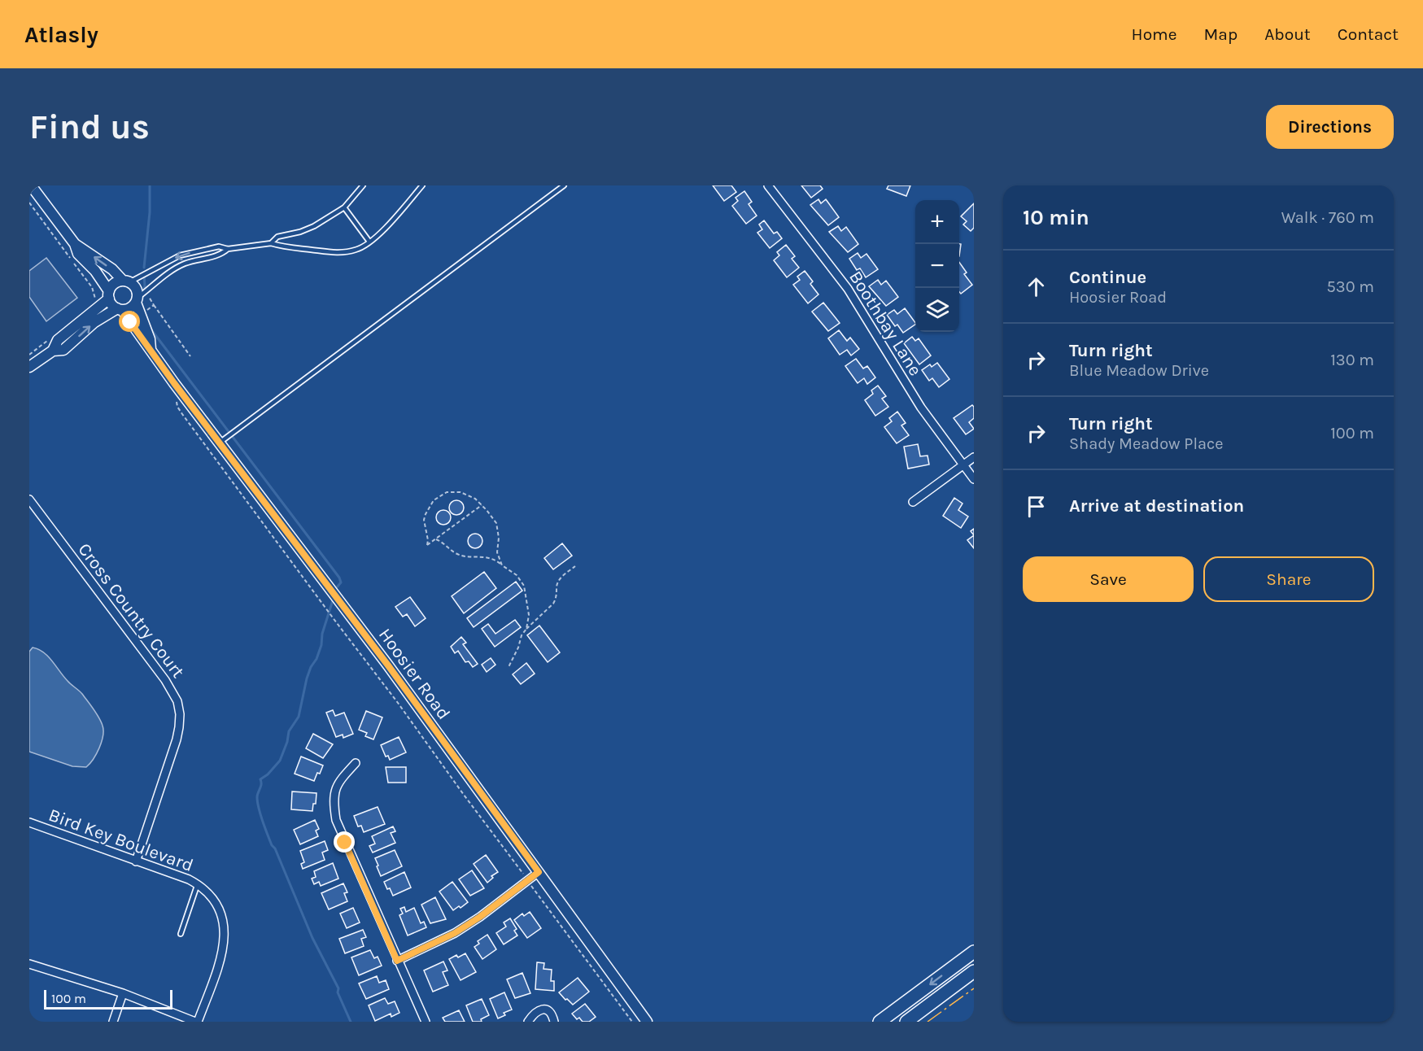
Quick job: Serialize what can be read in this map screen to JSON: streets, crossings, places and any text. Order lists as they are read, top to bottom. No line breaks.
{"streets":{"street":["Boothbay Lane","Cross Country Court","Hoosier Road","Bird Key Boulevard"]},"crossings":[["Cross Country Court","Bird Key Boulevard"]],"scale_bar":"100 m","page":{"header":"Atlasly","nav":["Home","Map","About","Contact"],"buttons":["Directions",["Save","Share"]],"title":"Find us","heading":["10 min","Walk · 760 m"],"map_buttons":["+","−"],"list":[["Continue","Hoosier Road","530 m"],["Turn right","Blue Meadow Drive","130 m"],["Turn right","Shady Meadow Place","100 m"],"Arrive at destination"],"scale":"100 m"}}
